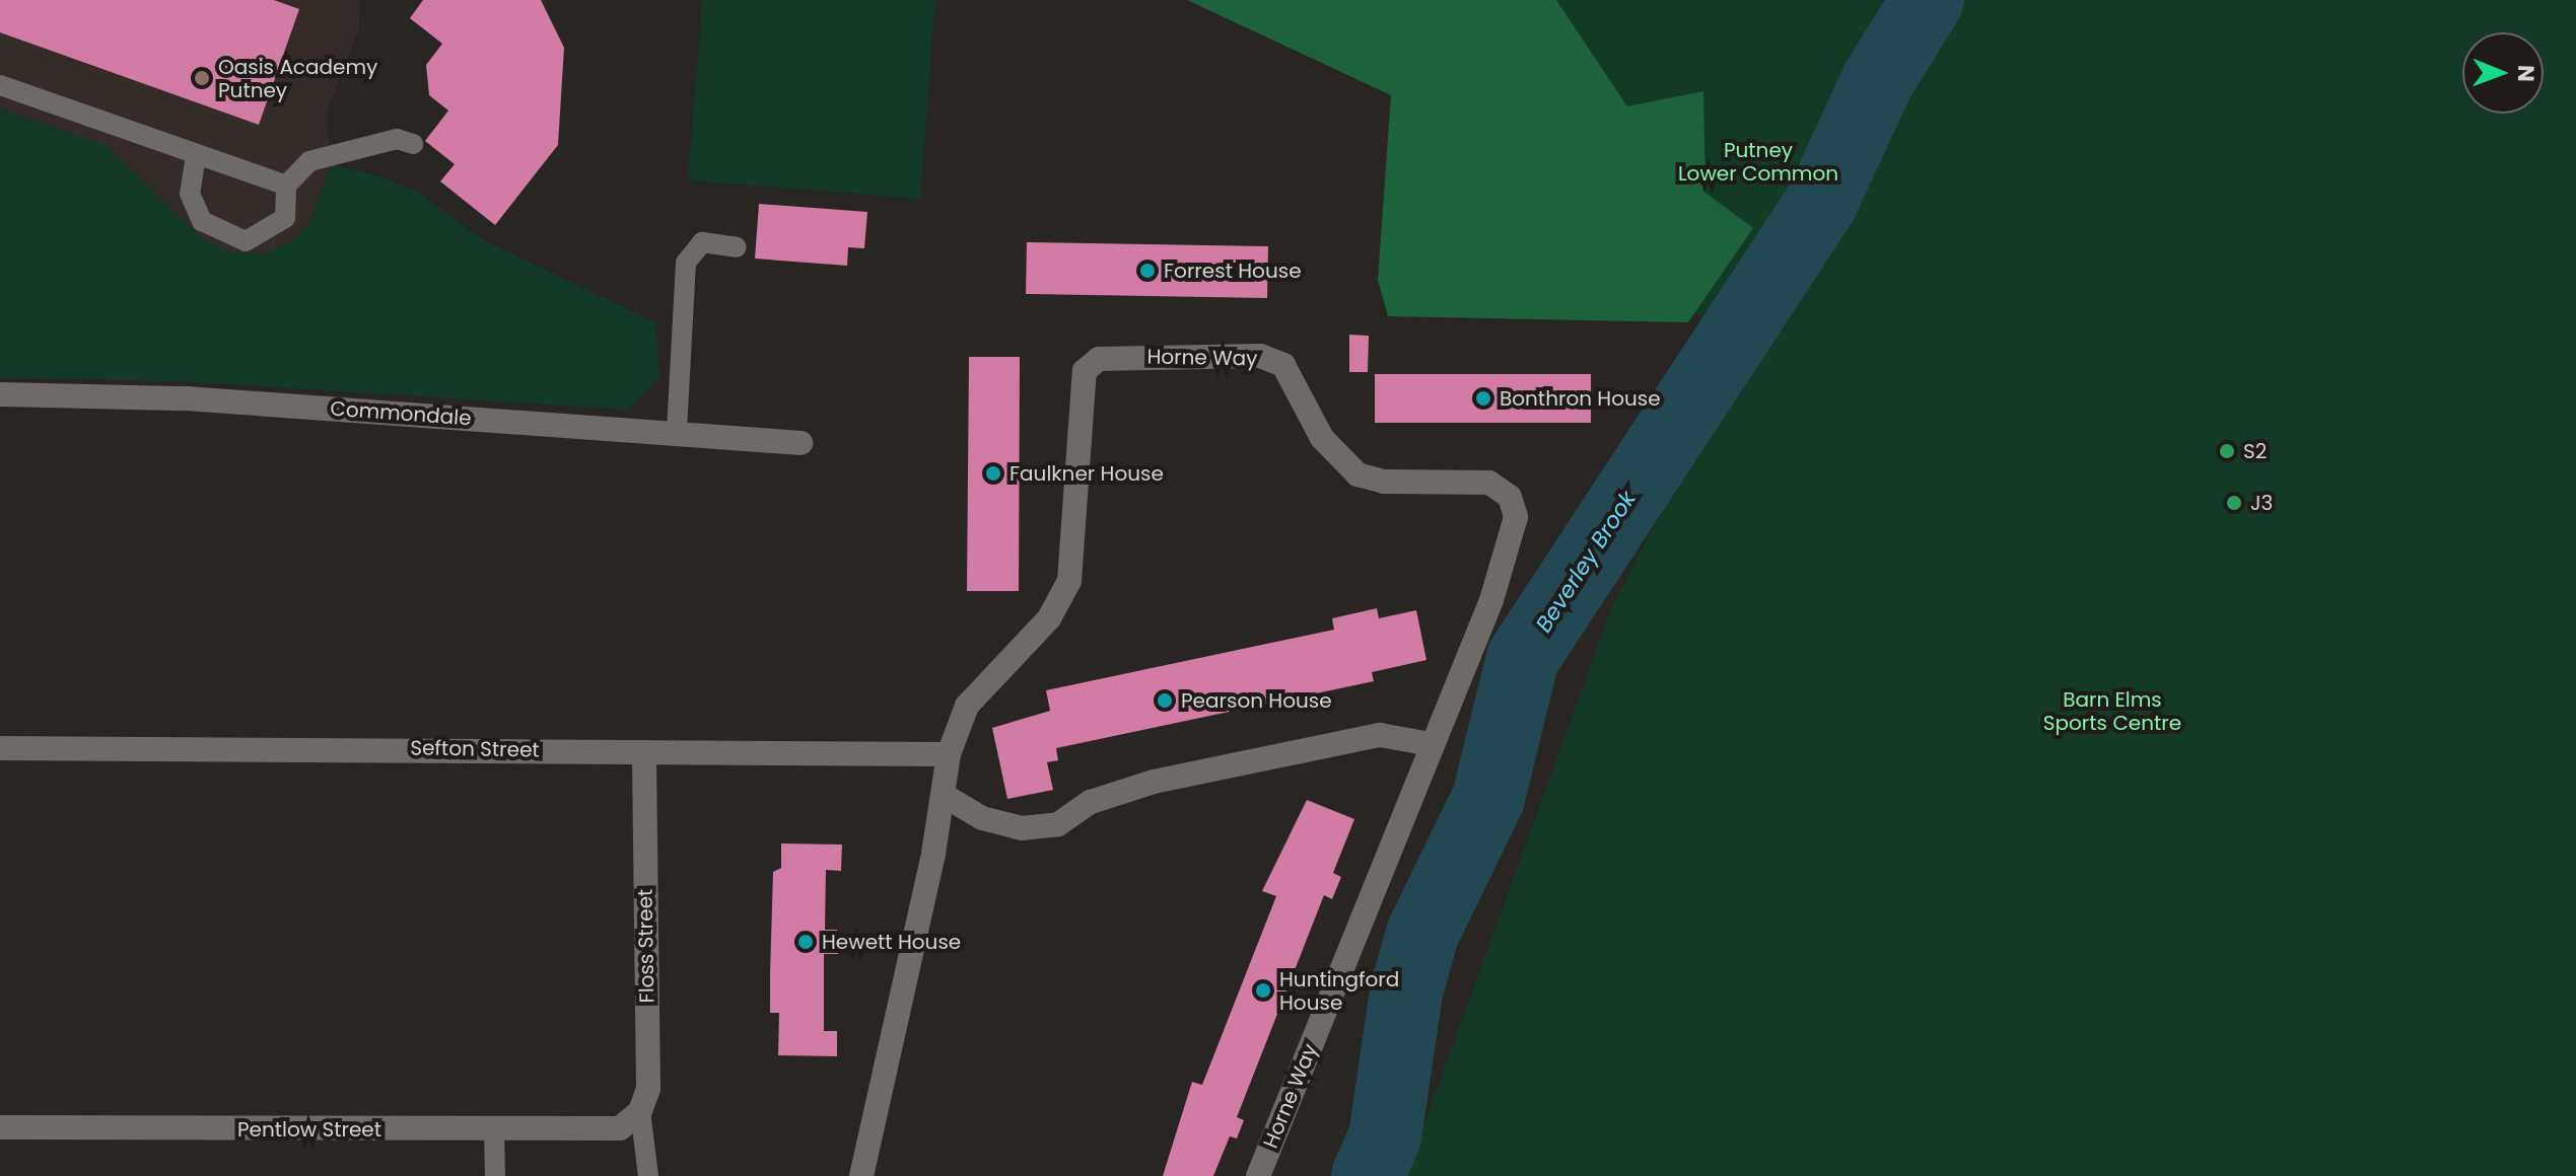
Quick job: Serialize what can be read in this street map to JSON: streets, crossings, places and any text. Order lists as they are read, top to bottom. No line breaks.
{"streets":{"street":["Horne Way","Commondale","Sefton Street","Floss Street","Pentlow Street"]},"crossings":[["Horne Way","Sefton Street"],["Sefton Street","Floss Street"],["Floss Street","Pentlow Street"]],"water":["Beverley Brook"],"parks":["Putney Lower Common","Barn Elms Sports Centre"],"places":["Oasis Academy Putney","Forrest House","Bonthron House","S2","Faulkner House","J3","Pearson House","Hewett House","Huntingford House"],"north":"right"}
